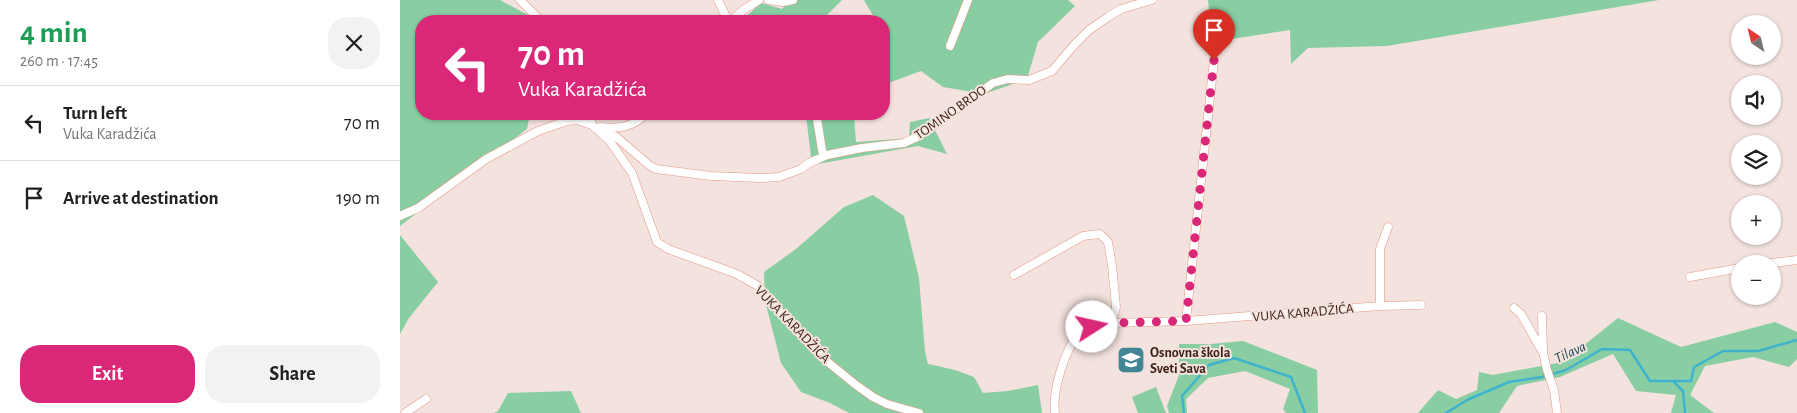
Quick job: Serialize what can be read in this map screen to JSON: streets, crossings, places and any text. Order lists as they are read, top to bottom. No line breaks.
{"streets":{"street":["TOMINO BRDO","VUKA KARADŽIĆA"]},"crossings":[["TOMINO BRDO","VUKA KARADŽIĆA"]],"water":["Tilava"],"places":{"school or university":["Osnovna škola Sveti Sava"]},"north":"top left","page":{"heading":["4 min","260 m · 17:45"],"map_buttons":["+","−"],"turn":["70 m","Vuka Karadžića"],"list":[{"name":"Turn left","note":"Vuka Karadžića","value":"70 m"},{"name":"Arrive at destination","value":"190 m"}],"buttons":["Exit","Share"]}}
